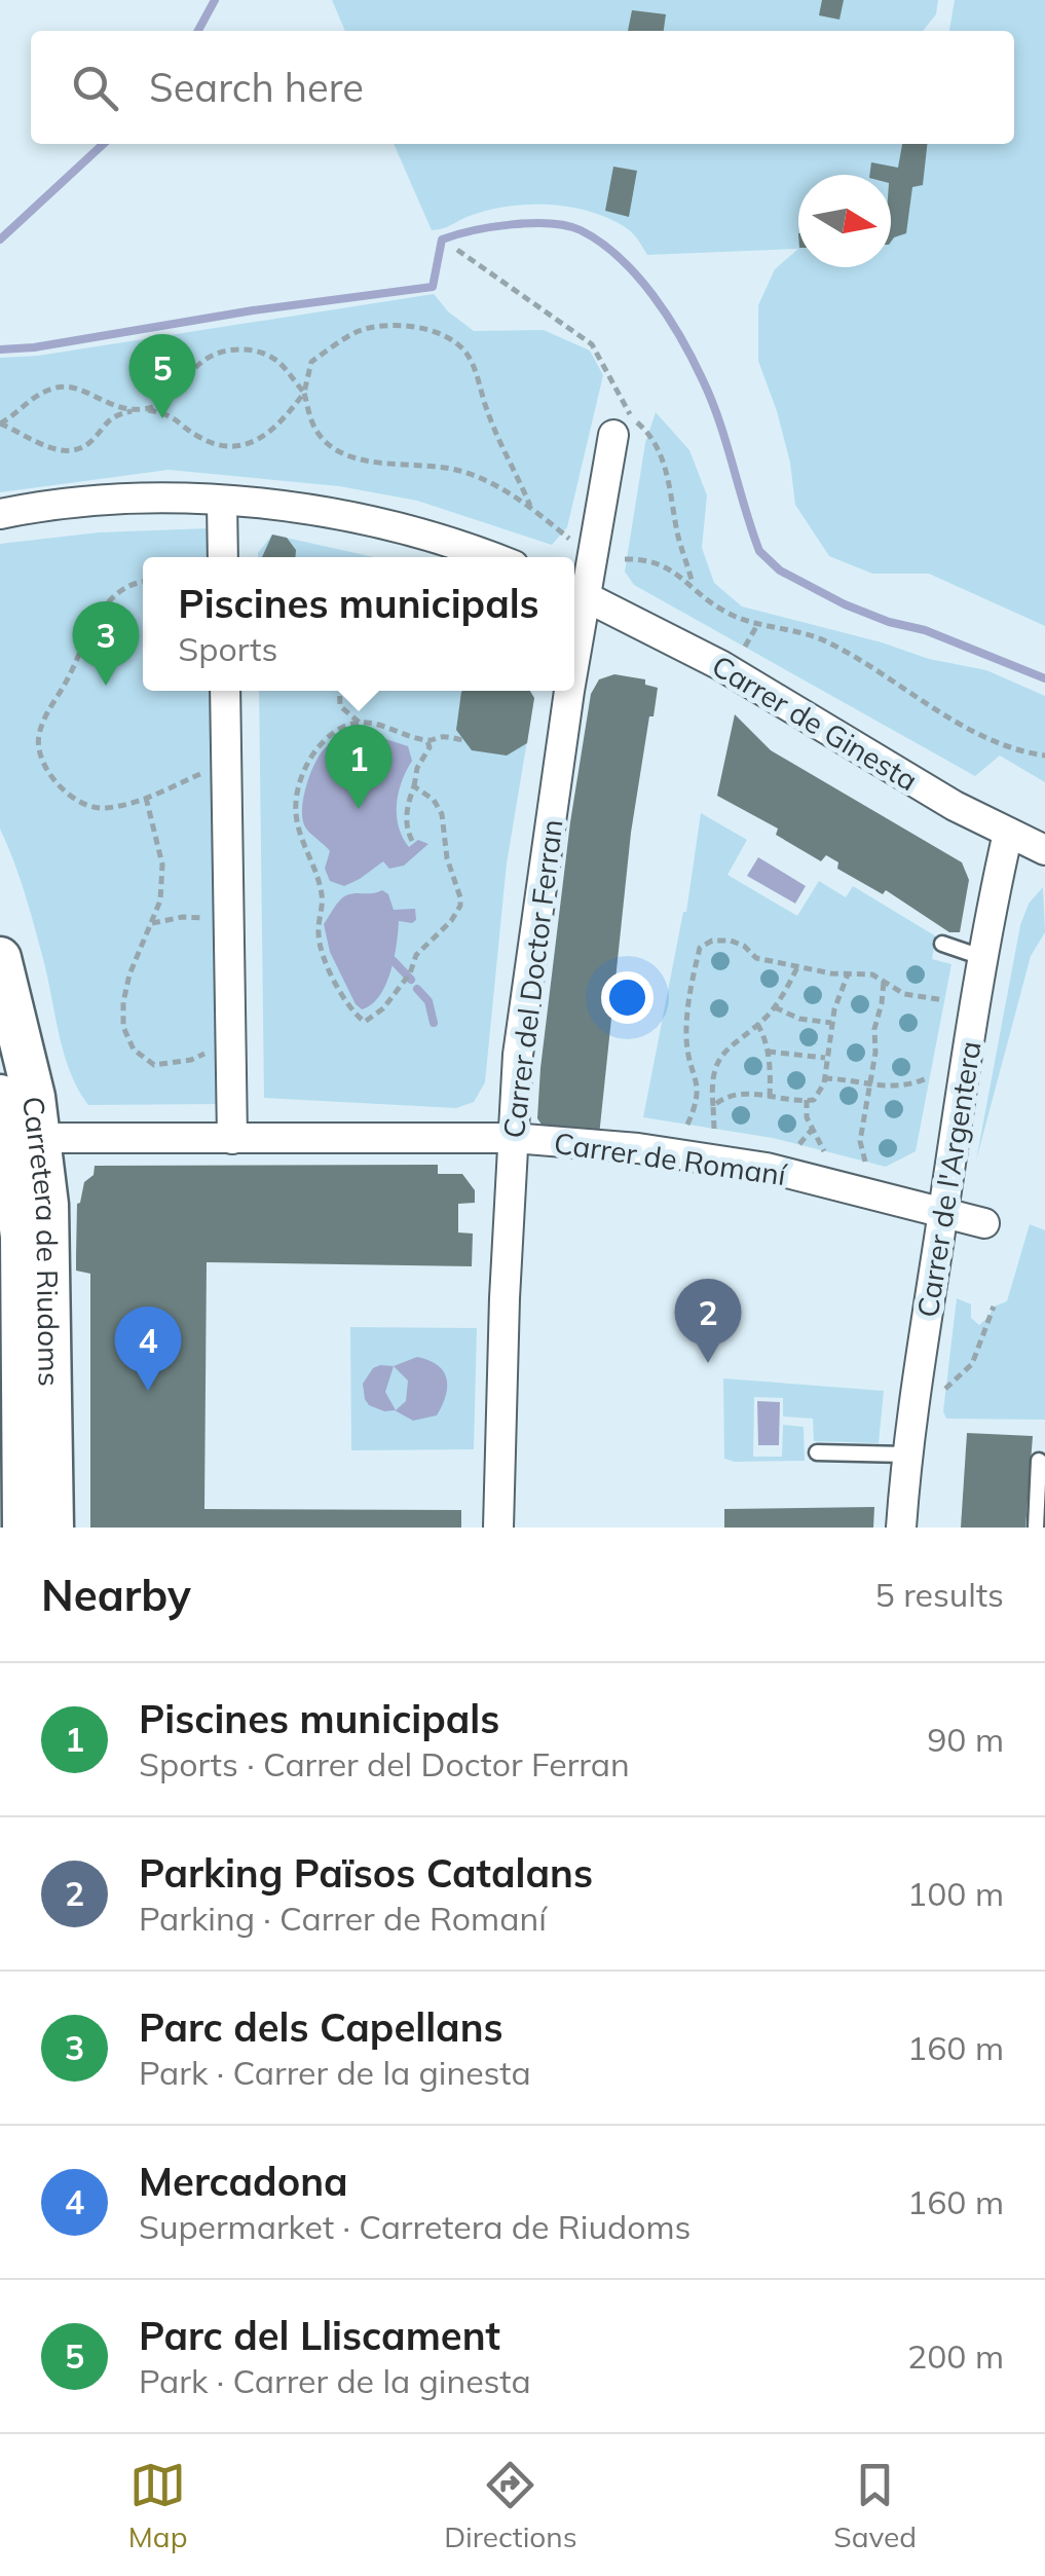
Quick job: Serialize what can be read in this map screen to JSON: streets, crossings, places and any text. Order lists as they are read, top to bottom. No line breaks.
{"streets":{"main road":["Carretera de Riudoms"],"street":["Carrer de Ginesta","Carrer del Doctor Ferran","Carrer de Romaní","Carrer de l'Argentera"]},"crossings":[["Carrer de Ginesta","Carrer del Doctor Ferran"],["Carrer de Ginesta","Carrer de l'Argentera"],["Carrer del Doctor Ferran","Carrer de Romaní"],["Carrer de Romaní","Carrer de l'Argentera"],["Carrer de Romaní","Carretera de Riudoms"]],"north":"right","page":{"search":"Search here","pins":["5","3","1","2","4"],"popup":["Piscines municipals","Sports"],"heading":["Nearby","5 results"],"list":[{"mark":"1","name":"Piscines municipals","note":"Sports · Carrer del Doctor Ferran","value":"90 m"},{"mark":"2","name":"Parking Països Catalans","note":"Parking · Carrer de Romaní","value":"100 m"},{"mark":"3","name":"Parc dels Capellans","note":"Park · Carrer de la ginesta","value":"160 m"},{"mark":"4","name":"Mercadona","note":"Supermarket · Carretera de Riudoms","value":"160 m"},{"mark":"5","name":"Parc del Lliscament","note":"Park · Carrer de la ginesta","value":"200 m"}],"nav":["Map","Directions","Saved"]}}
